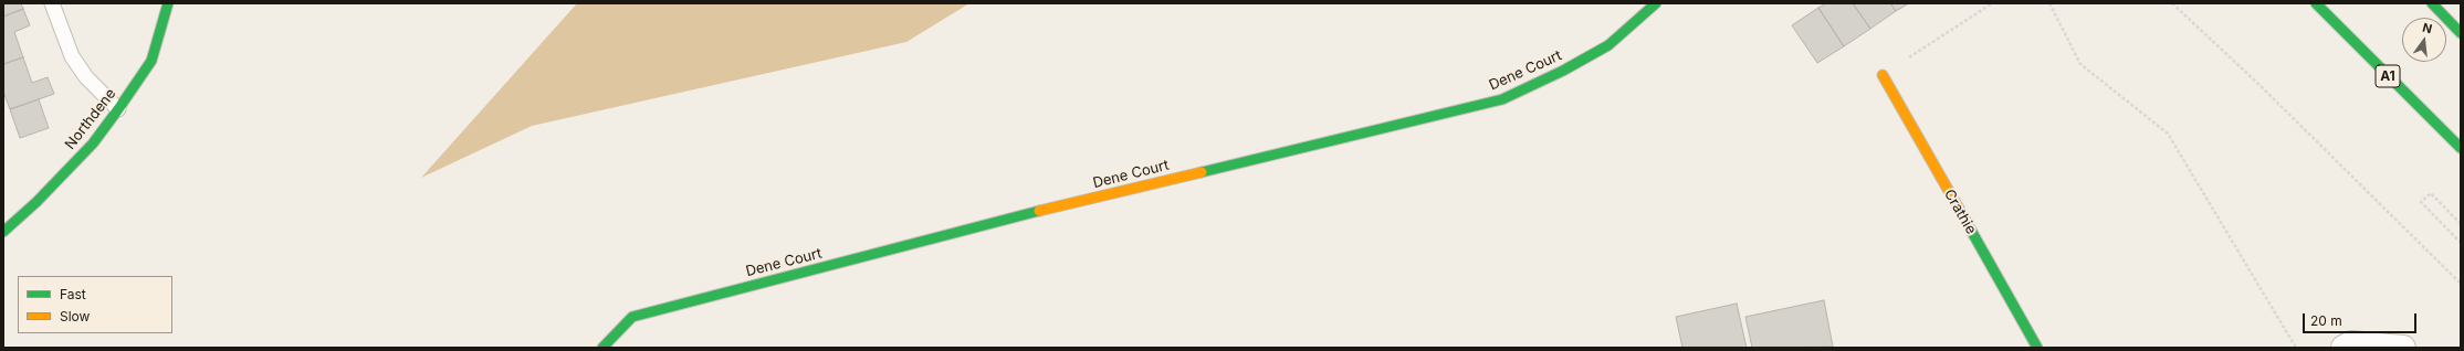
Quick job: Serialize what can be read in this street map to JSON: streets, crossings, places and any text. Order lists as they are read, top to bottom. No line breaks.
{"streets":{"main road":["Dene Court","A1","Northdene","Crathie"]},"legend":["Fast","Slow"],"scale_bar":"20 m","north":"top"}
